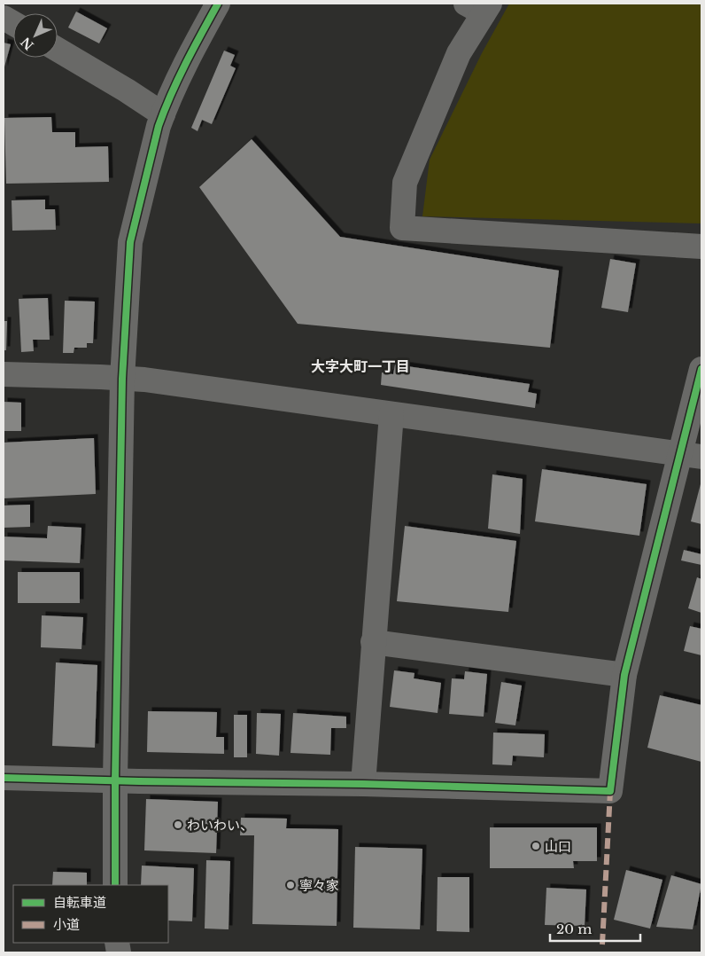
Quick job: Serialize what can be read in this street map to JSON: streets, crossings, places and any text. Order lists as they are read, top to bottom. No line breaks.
{"districts":["大字大町一丁目"],"places":["わいわい、","山口","寧々家"],"legend":["自転車道","小道"],"scale_bar":"20 m","north":"bottom left"}
